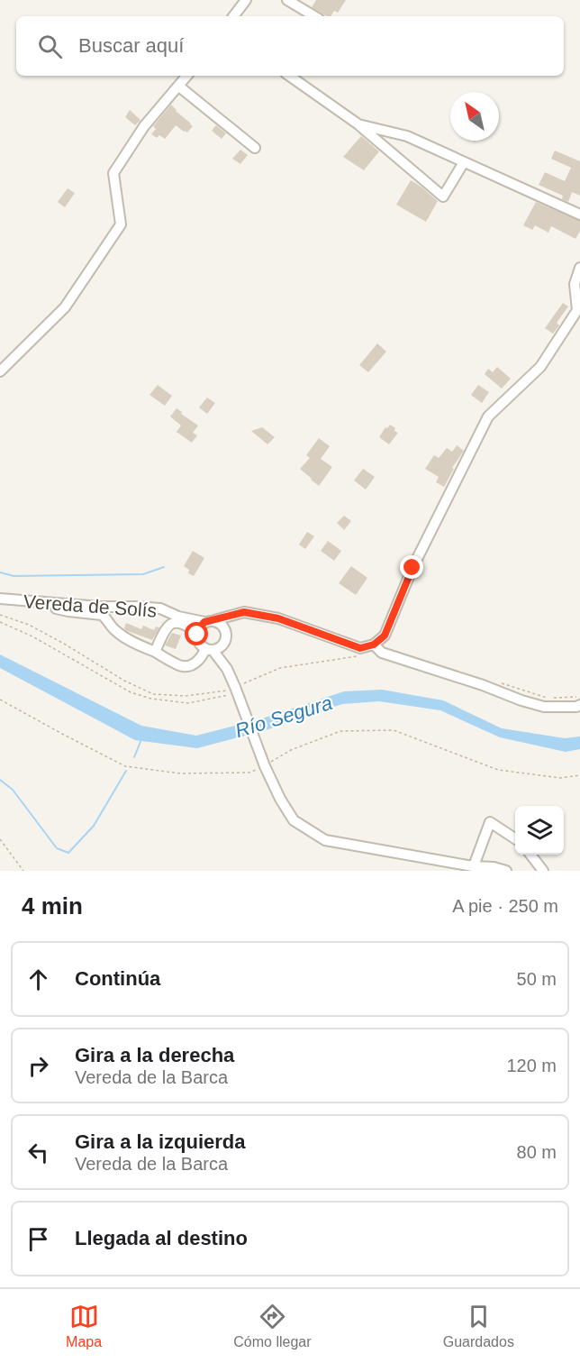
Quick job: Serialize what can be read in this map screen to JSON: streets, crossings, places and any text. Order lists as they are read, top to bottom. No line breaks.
{"streets":{"street":["Vereda de Solís"]},"water":["Río Segura"],"north":"top left","page":{"search":"Buscar aquí","heading":["4 min","A pie · 250 m"],"list":[["Continúa","50 m"],["Gira a la derecha","Vereda de la Barca","120 m"],["Gira a la izquierda","Vereda de la Barca","80 m"],"Llegada al destino"],"nav":["Mapa","Cómo llegar","Guardados"]}}
